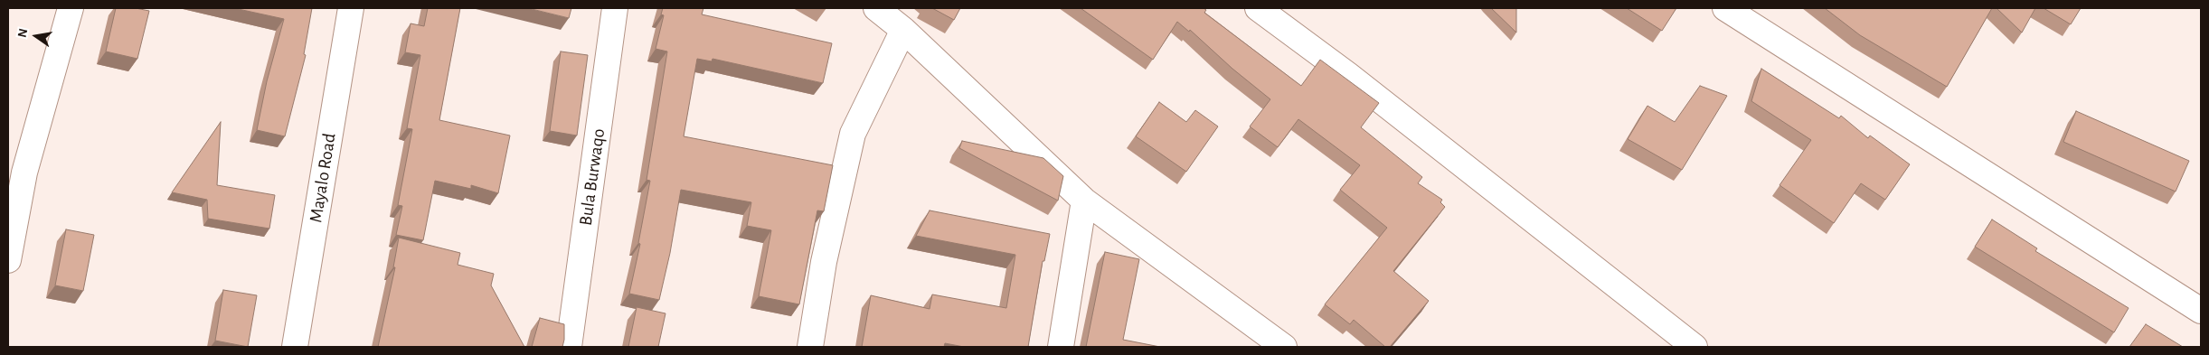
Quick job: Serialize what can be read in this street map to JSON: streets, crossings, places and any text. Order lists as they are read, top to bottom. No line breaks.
{"streets":{"street":["Bula Burwaqo","Mayalo Road"]},"north":"left"}
